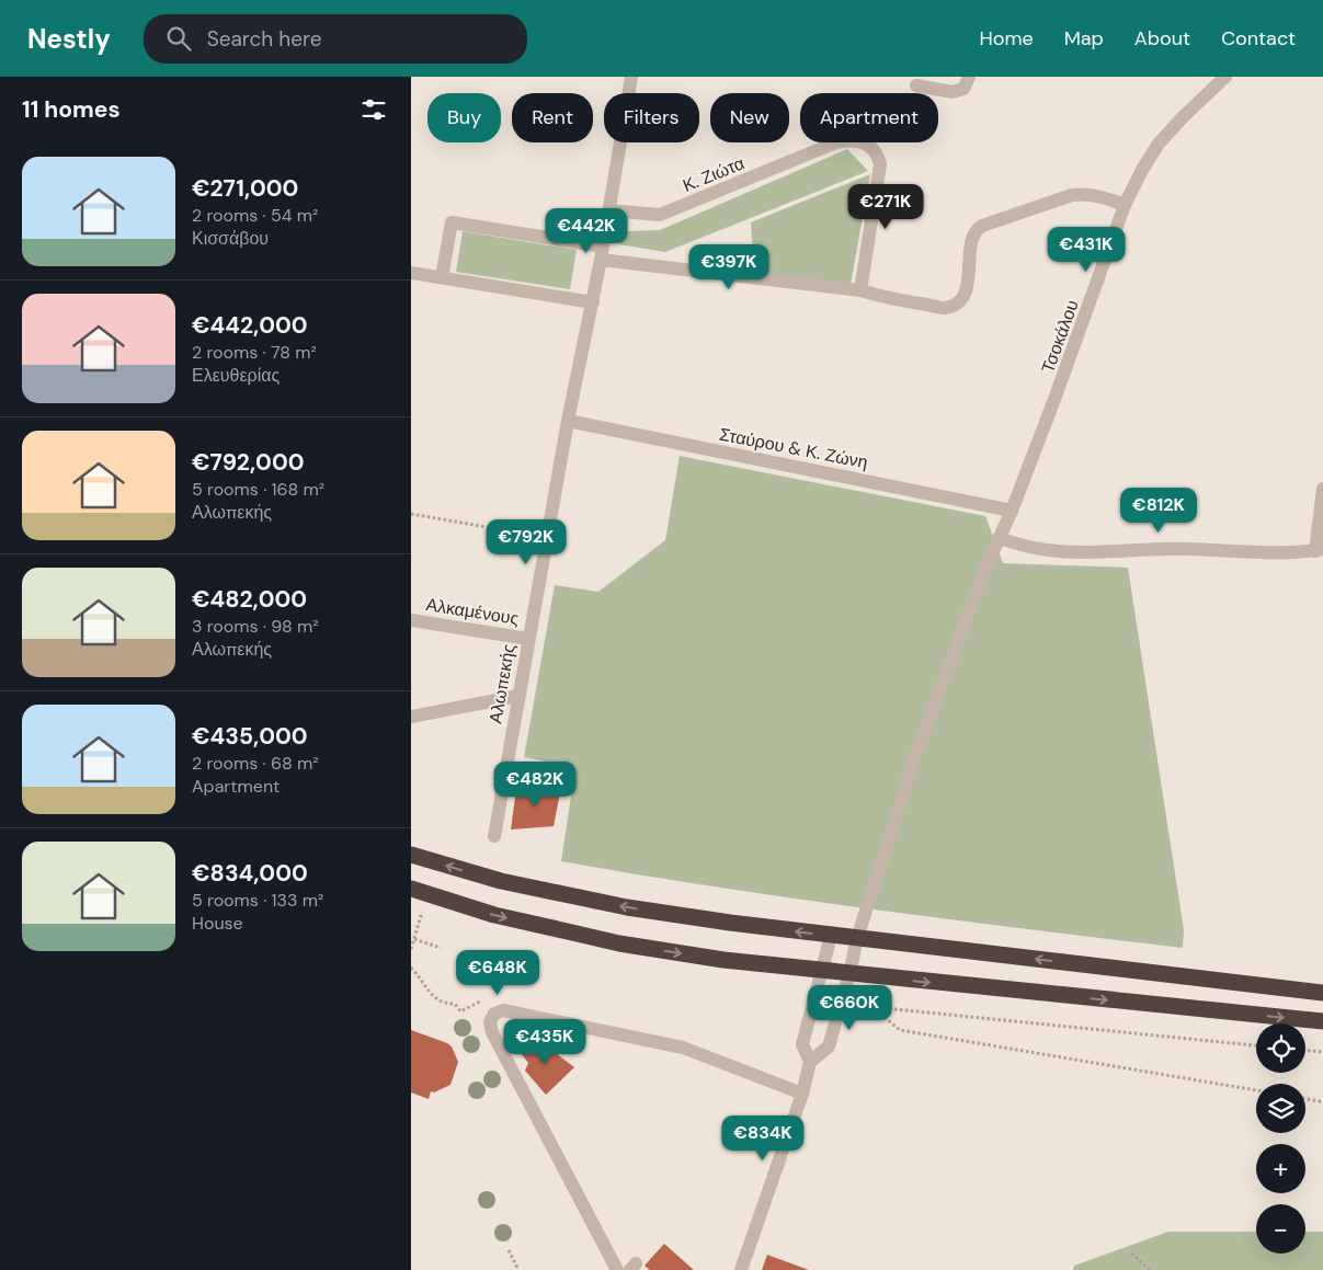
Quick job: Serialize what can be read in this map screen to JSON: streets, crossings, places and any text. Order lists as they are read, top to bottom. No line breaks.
{"streets":{"street":["Κ. Ζιώτα","Τσοκάλου","Σταύρου & Κ. Ζώνη","Αλκαμένους","Αλωπεκής"]},"crossings":[["Κ. Ζιώτα","Αλωπεκής"],["Τσοκάλου","Σταύρου & Κ. Ζώνη"],["Σταύρου & Κ. Ζώνη","Αλωπεκής"],["Αλκαμένους","Αλωπεκής"]],"page":{"header":"Nestly","search":"Search here","nav":["Home","Map","About","Contact"],"heading":"11 homes","chip":["Buy","Rent","Filters","New","Apartment"],"list":[{"name":"€271,000","note":"2 rooms · 54 m² · Κισσάβου"},{"name":"€442,000","note":"2 rooms · 78 m² · Ελευθερίας"},{"name":"€792,000","note":"5 rooms · 168 m² · Αλωπεκής"},{"name":"€482,000","note":"3 rooms · 98 m² · Αλωπεκής"},{"name":"€435,000","note":"2 rooms · 68 m² · Apartment"},{"name":"€834,000","note":"5 rooms · 133 m² · House"}],"price":["€271K","€442K","€431K","€397K","€812K","€792K","€482K","€648K","€660K","€435K","€834K"],"map_buttons":["+","−"]}}
